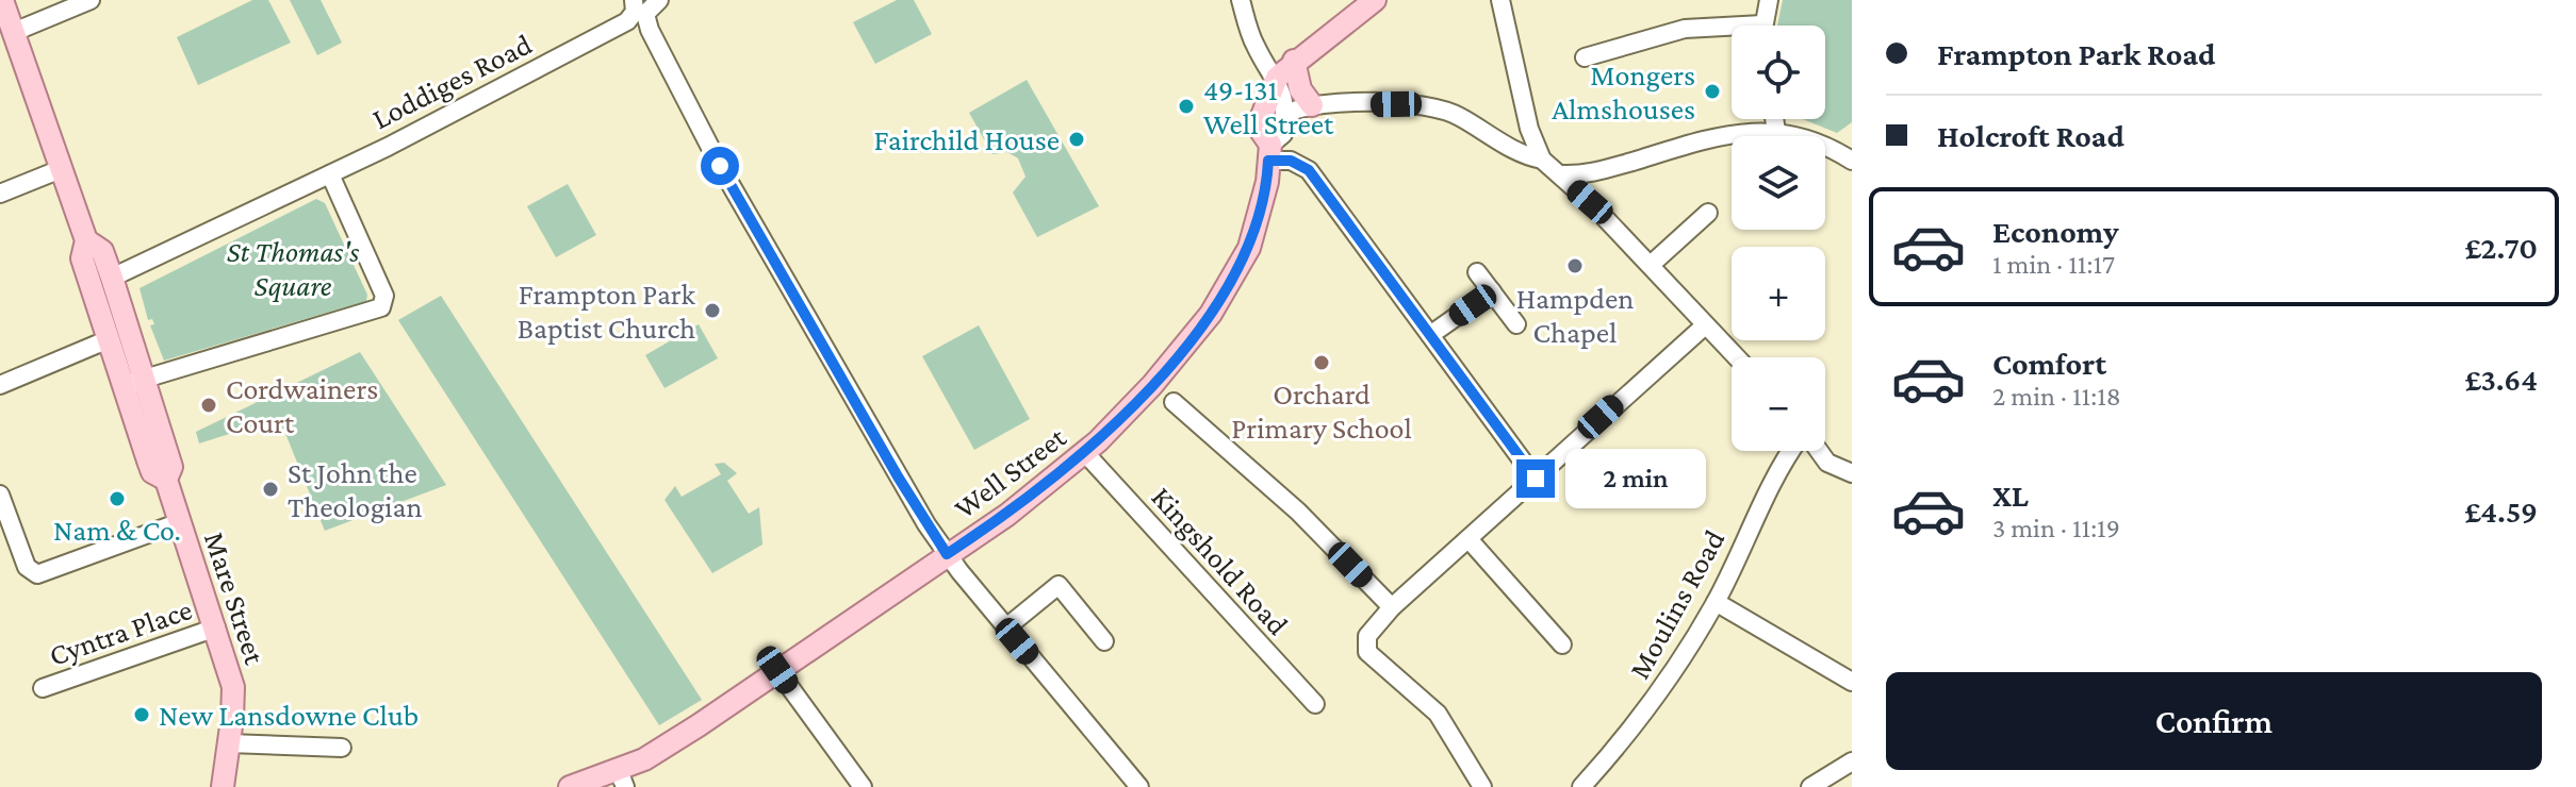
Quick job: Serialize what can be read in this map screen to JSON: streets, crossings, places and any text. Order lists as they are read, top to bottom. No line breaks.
{"streets":{"main road":["Well Street","Mare Street"],"street":["Loddiges Road","Kingshold Road","Moulins Road","Cyntra Place"]},"crossings":[["Well Street","Kingshold Road"],["Mare Street","Cyntra Place"]],"parks":["St Thomas's Square"],"places":["Mongers Almshouses","49-131 Well Street","Fairchild House","Hampden Chapel","Frampton Park Baptist Church","Orchard Primary School","Cordwainers Court","St John the Theologian","Nam & Co.","New Lansdowne Club"],"page":{"banner":["Frampton Park Road","Holcroft Road"],"map_buttons":["+","−"],"list":[{"name":"Economy","note":"1 min · 11:17","value":"£2.70"},{"name":"Comfort","note":"2 min · 11:18","value":"£3.64"},{"name":"XL","note":"3 min · 11:19","value":"£4.59"}],"bubble":"2 min","buttons":"Confirm"}}
